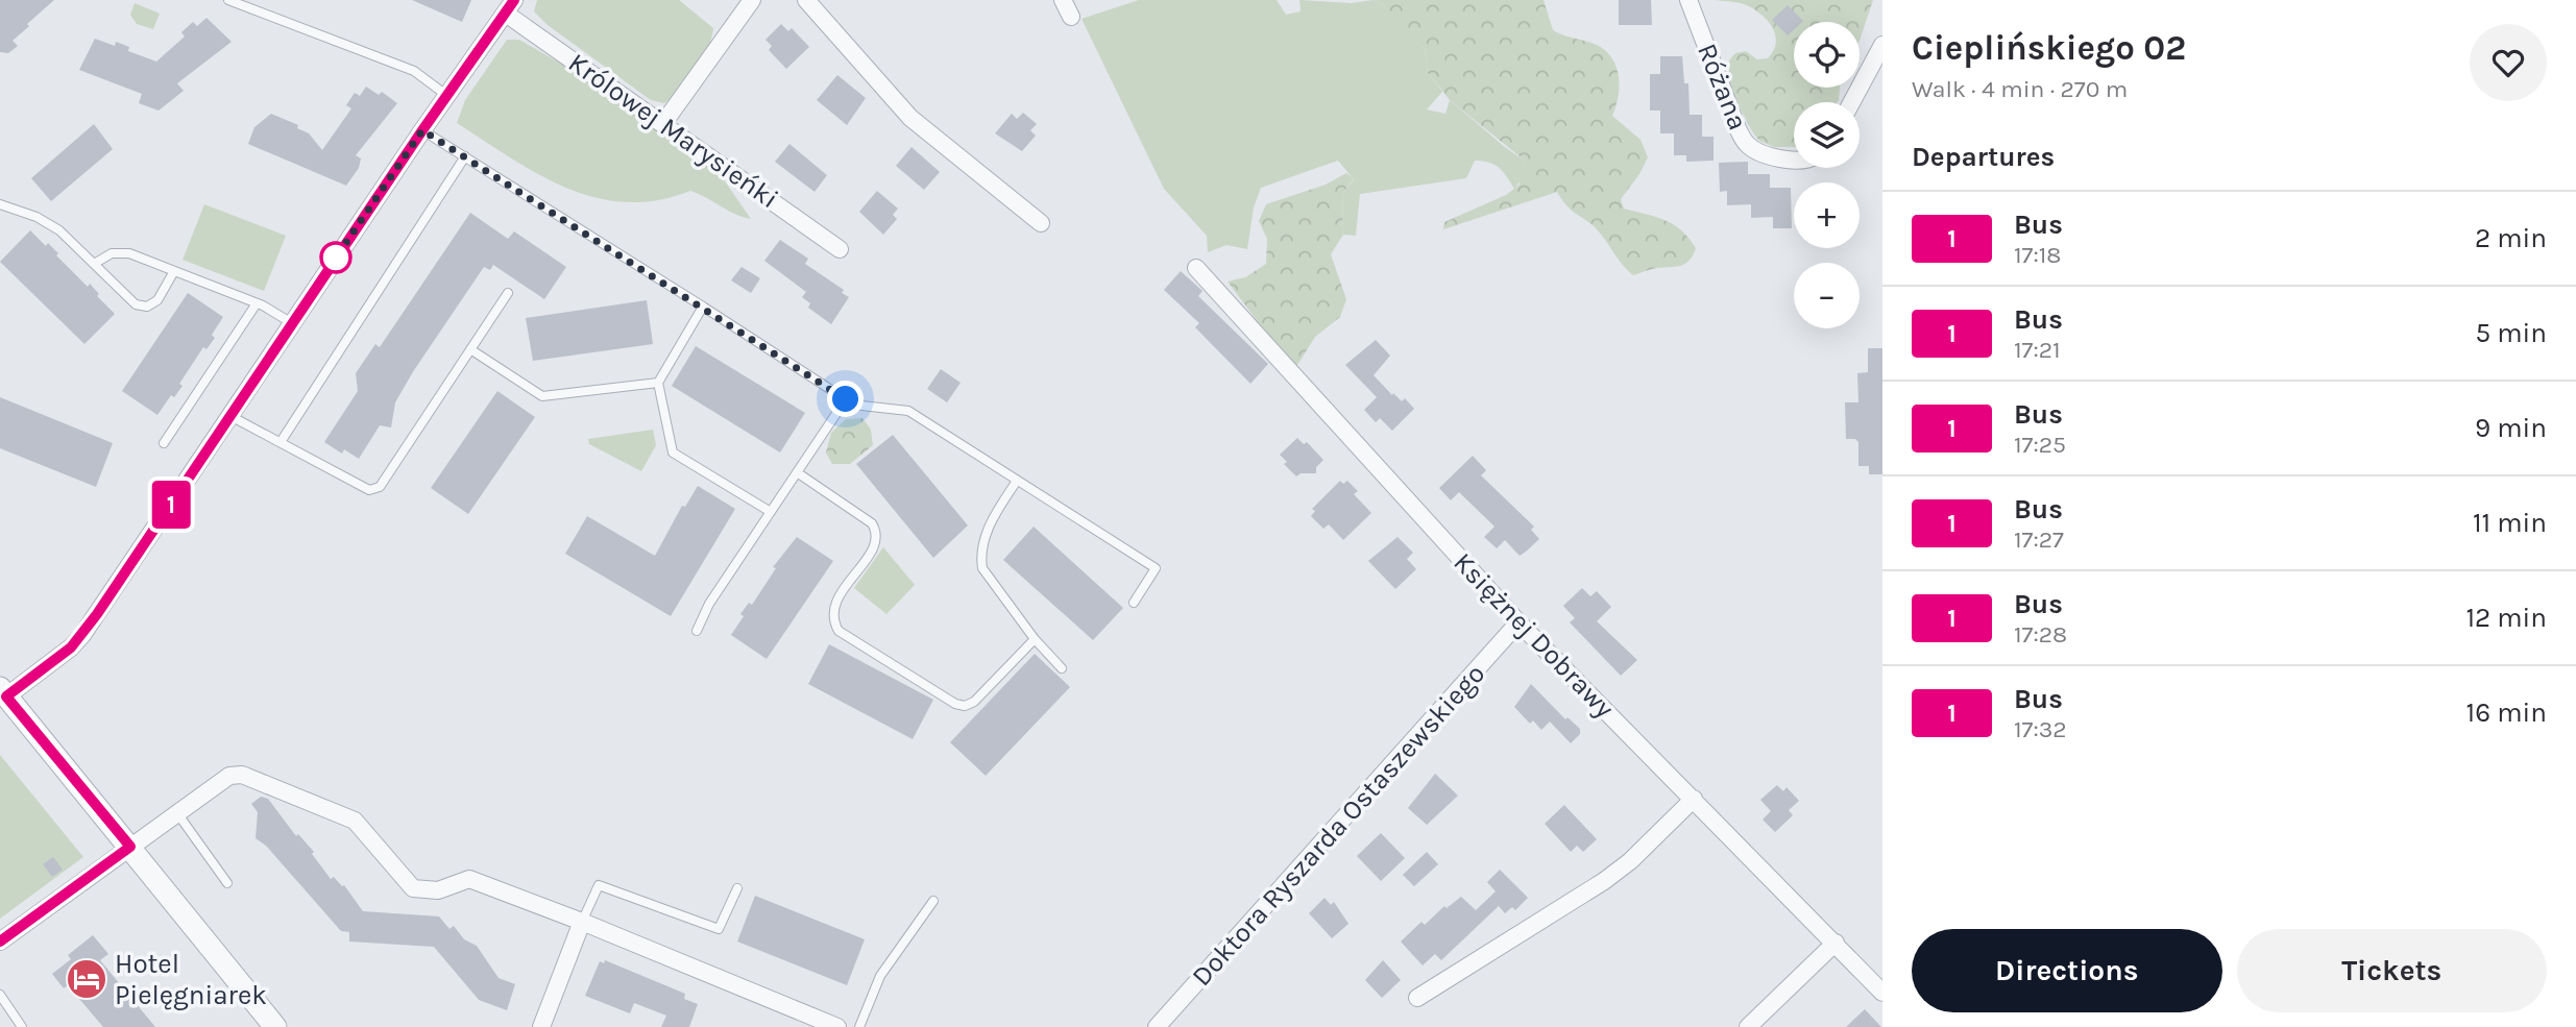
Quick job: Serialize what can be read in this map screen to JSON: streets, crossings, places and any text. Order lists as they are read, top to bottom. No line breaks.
{"streets":{"street":["Różana","Królowej Marysieńki","Księżnej Dobrawy","Doktora Ryszarda Ostaszewskiego"]},"crossings":[["Księżnej Dobrawy","Doktora Ryszarda Ostaszewskiego"]],"places":{"hotel":["Hotel Pielęgniarek"]},"lines":["bus line 1"],"page":{"on_map":"1","heading":[["Cieplińskiego 02","Walk · 4 min · 270 m"],"Departures"],"map_buttons":["+","−"],"list":[{"mark":"1","name":"Bus","note":"17:18","value":"2 min"},{"mark":"1","name":"Bus","note":"17:21","value":"5 min"},{"mark":"1","name":"Bus","note":"17:25","value":"9 min"},{"mark":"1","name":"Bus","note":"17:27","value":"11 min"},{"mark":"1","name":"Bus","note":"17:28","value":"12 min"},{"mark":"1","name":"Bus","note":"17:32","value":"16 min"}],"buttons":["Directions","Tickets"]}}
